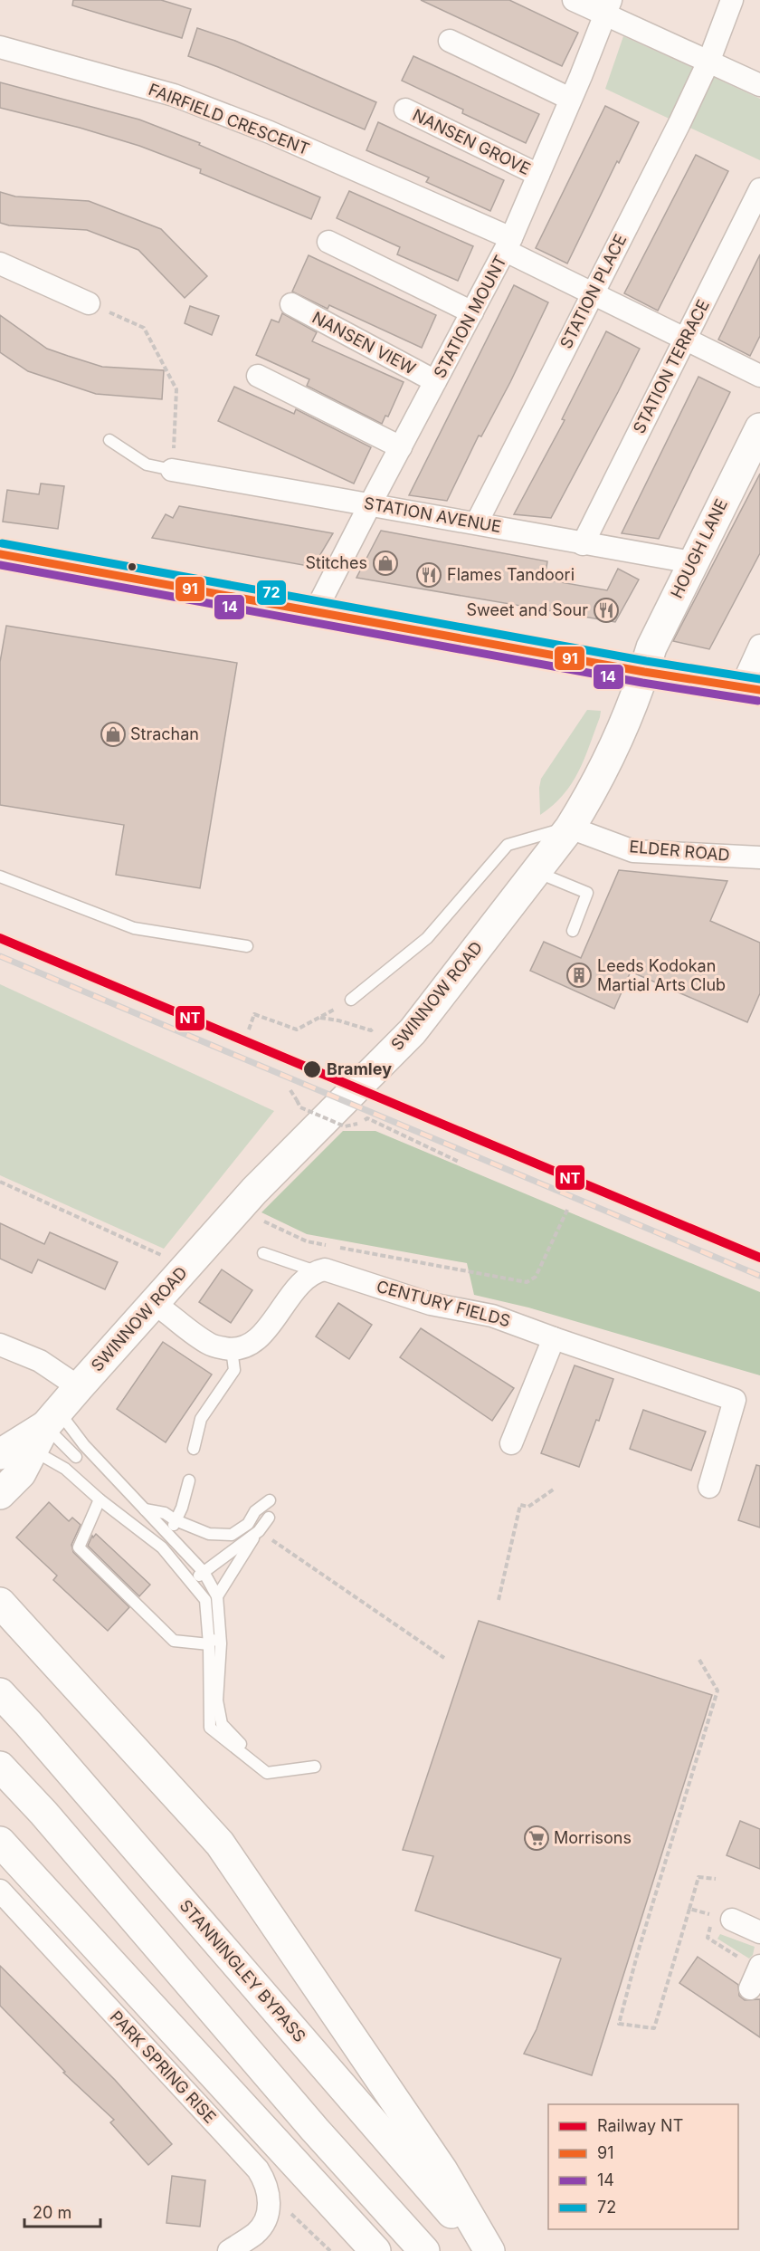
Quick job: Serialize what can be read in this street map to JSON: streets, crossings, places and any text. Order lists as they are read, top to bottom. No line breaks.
{"streets":{"main road":["HOUGH LANE","SWINNOW ROAD","STANNINGLEY BYPASS"],"street":["FAIRFIELD CRESCENT","NANSEN GROVE","STATION PLACE","STATION MOUNT","NANSEN VIEW","STATION TERRACE","STATION AVENUE","ELDER ROAD","CENTURY FIELDS","PARK SPRING RISE"]},"crossings":[["FAIRFIELD CRESCENT","STATION PLACE"],["FAIRFIELD CRESCENT","STATION MOUNT"],["FAIRFIELD CRESCENT","STATION TERRACE"],["NANSEN GROVE","STATION MOUNT"],["STATION PLACE","STATION AVENUE"],["STATION MOUNT","NANSEN VIEW"],["STATION MOUNT","STATION AVENUE"],["STATION TERRACE","STATION AVENUE"],["STATION AVENUE","HOUGH LANE"],["HOUGH LANE","SWINNOW ROAD"],["ELDER ROAD","SWINNOW ROAD"]],"places":{"shop":["Stitches","Strachan"],"restaurant":["Flames Tandoori","Sweet and Sour"],"building":["Leeds Kodokan Martial Arts Club"],"other":["Bramley"],"supermarket":["Morrisons"]},"lines":["transit line 72","transit line 91","transit line 14","rail line NT"],"legend":["Railway NT","91","14","72"],"scale_bar":"20 m"}
